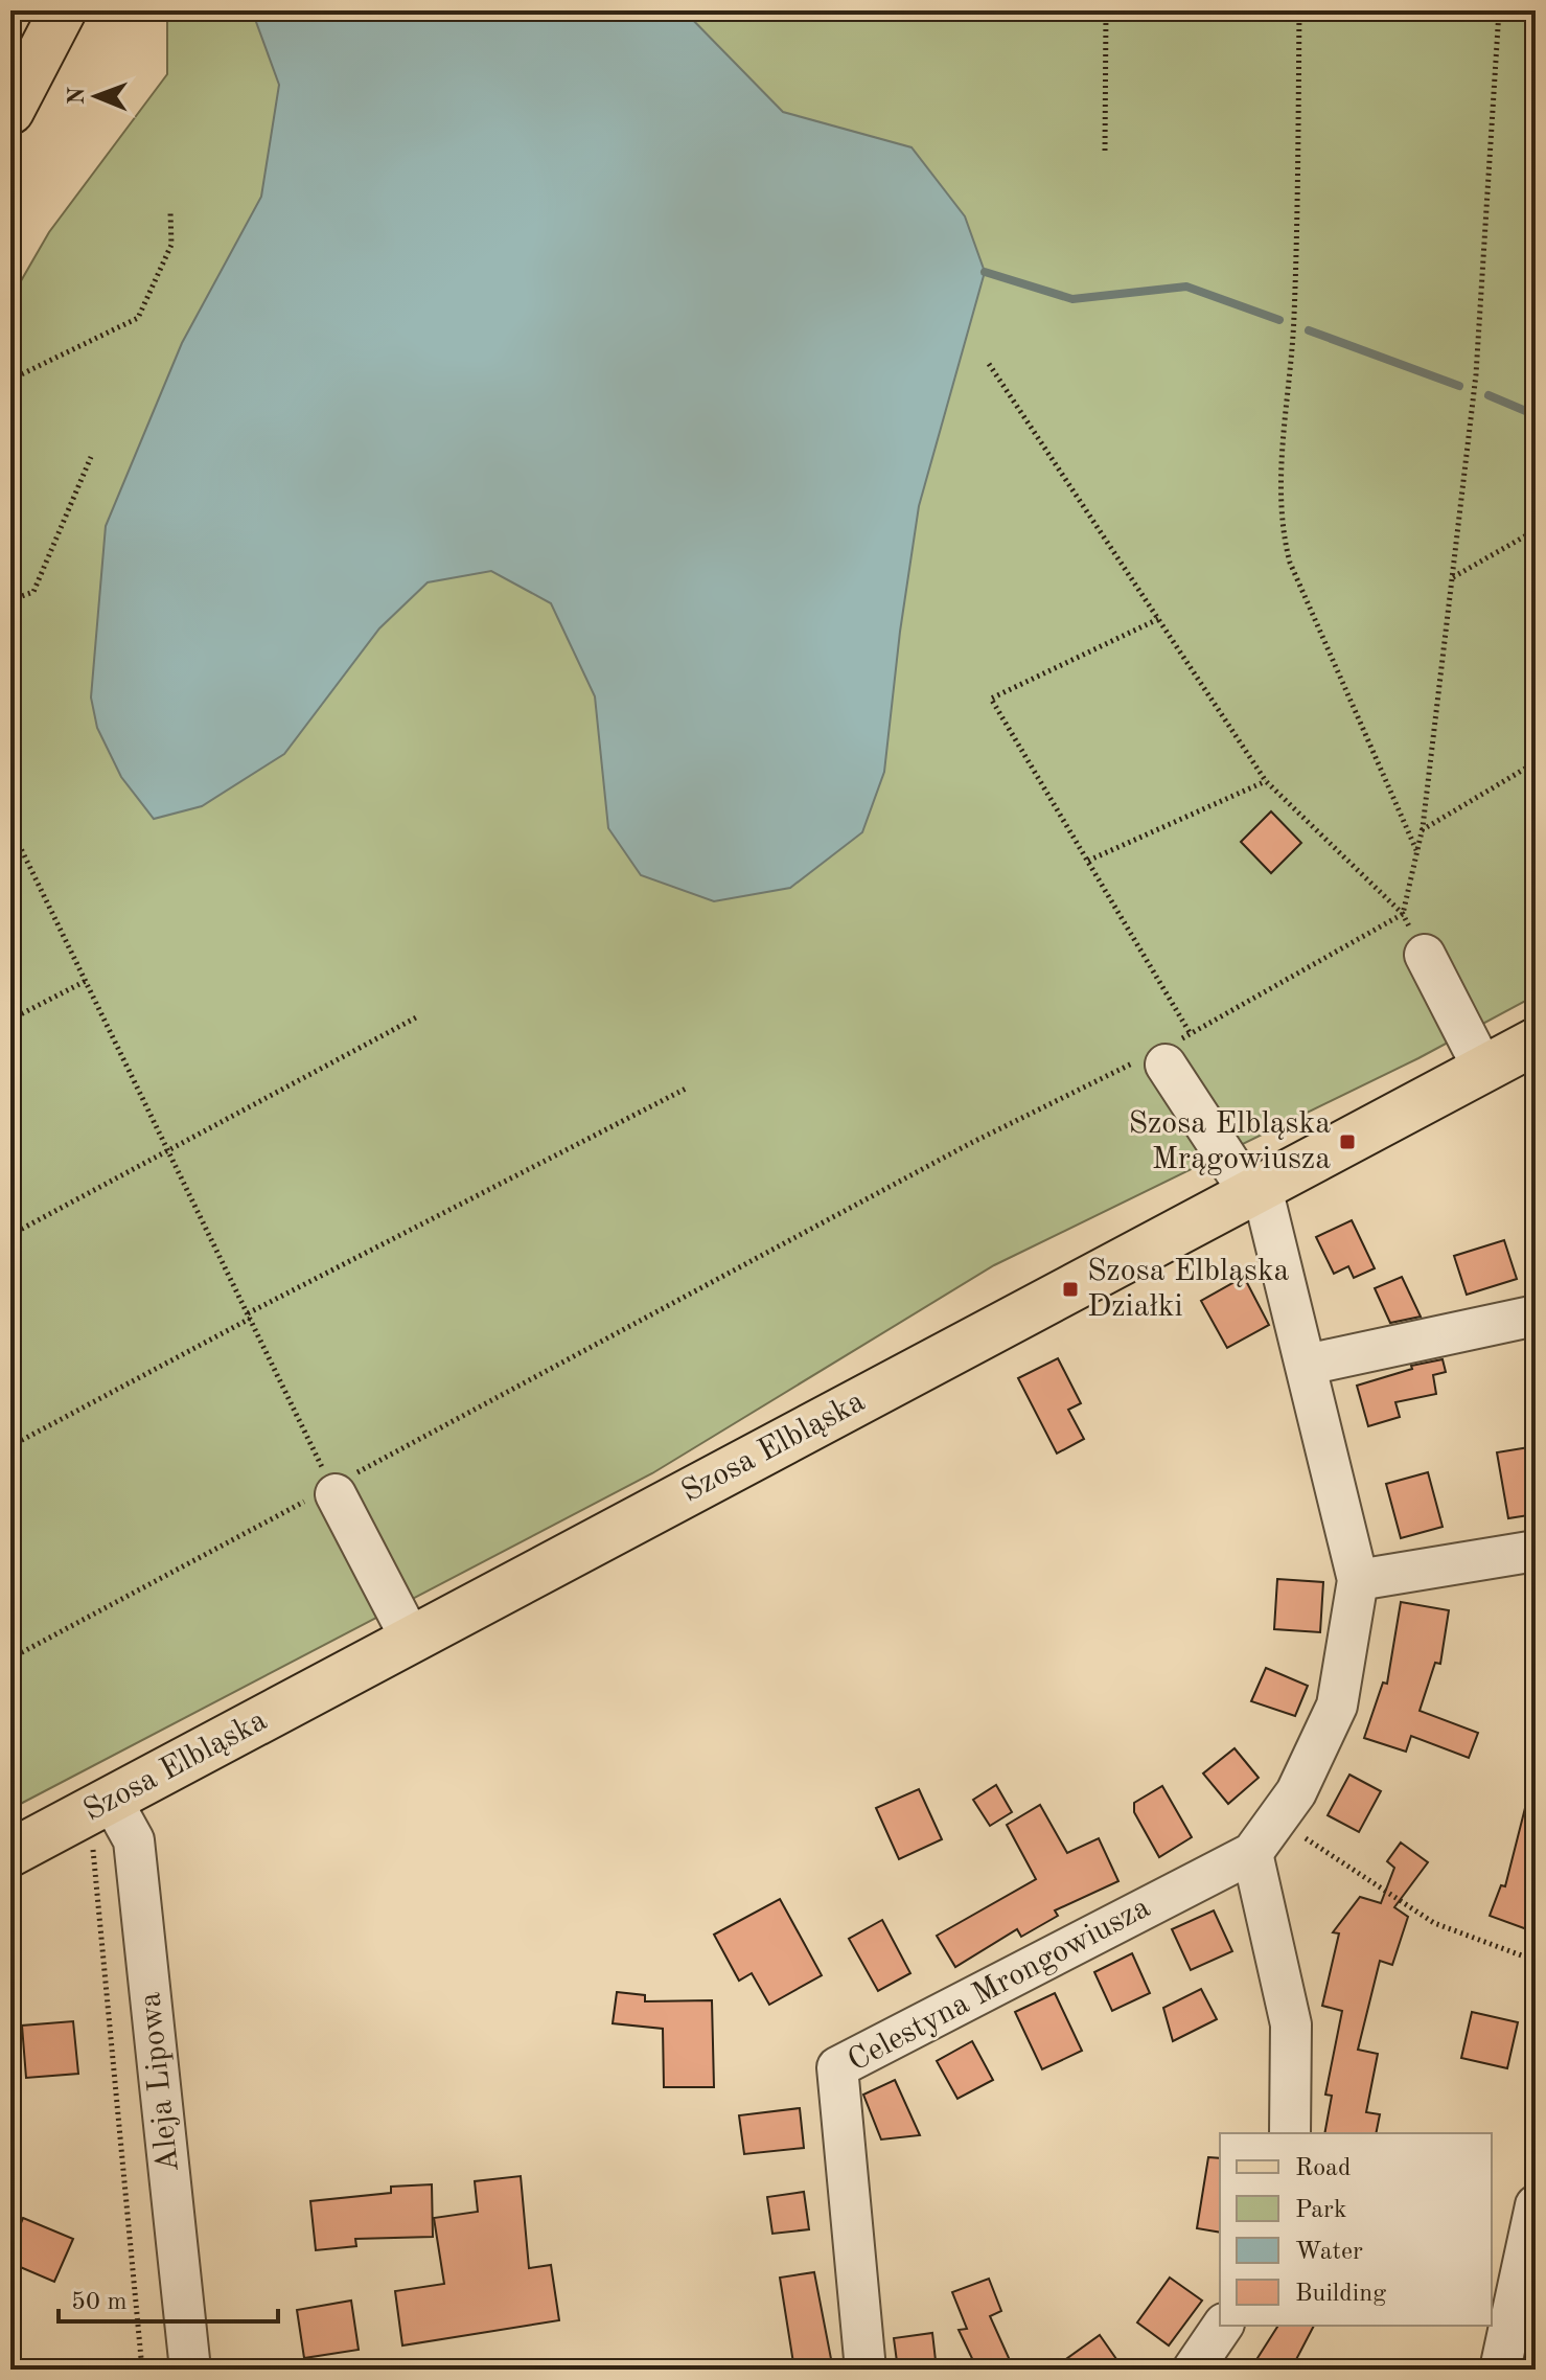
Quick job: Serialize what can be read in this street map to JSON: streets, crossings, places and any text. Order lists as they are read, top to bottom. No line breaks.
{"streets":{"main road":["Szosa Elbląska"],"street":["Celestyna Mrongowiusza","Aleja Lipowa"]},"crossings":[["Szosa Elbląska","Celestyna Mrongowiusza"],["Szosa Elbląska","Aleja Lipowa"]],"places":{"transit":["Szosa Elbląska Mrągowiusza","Szosa Elbląska Działki"]},"legend":["Road","Park","Water","Building"],"scale_bar":"50 m","north":"left"}
